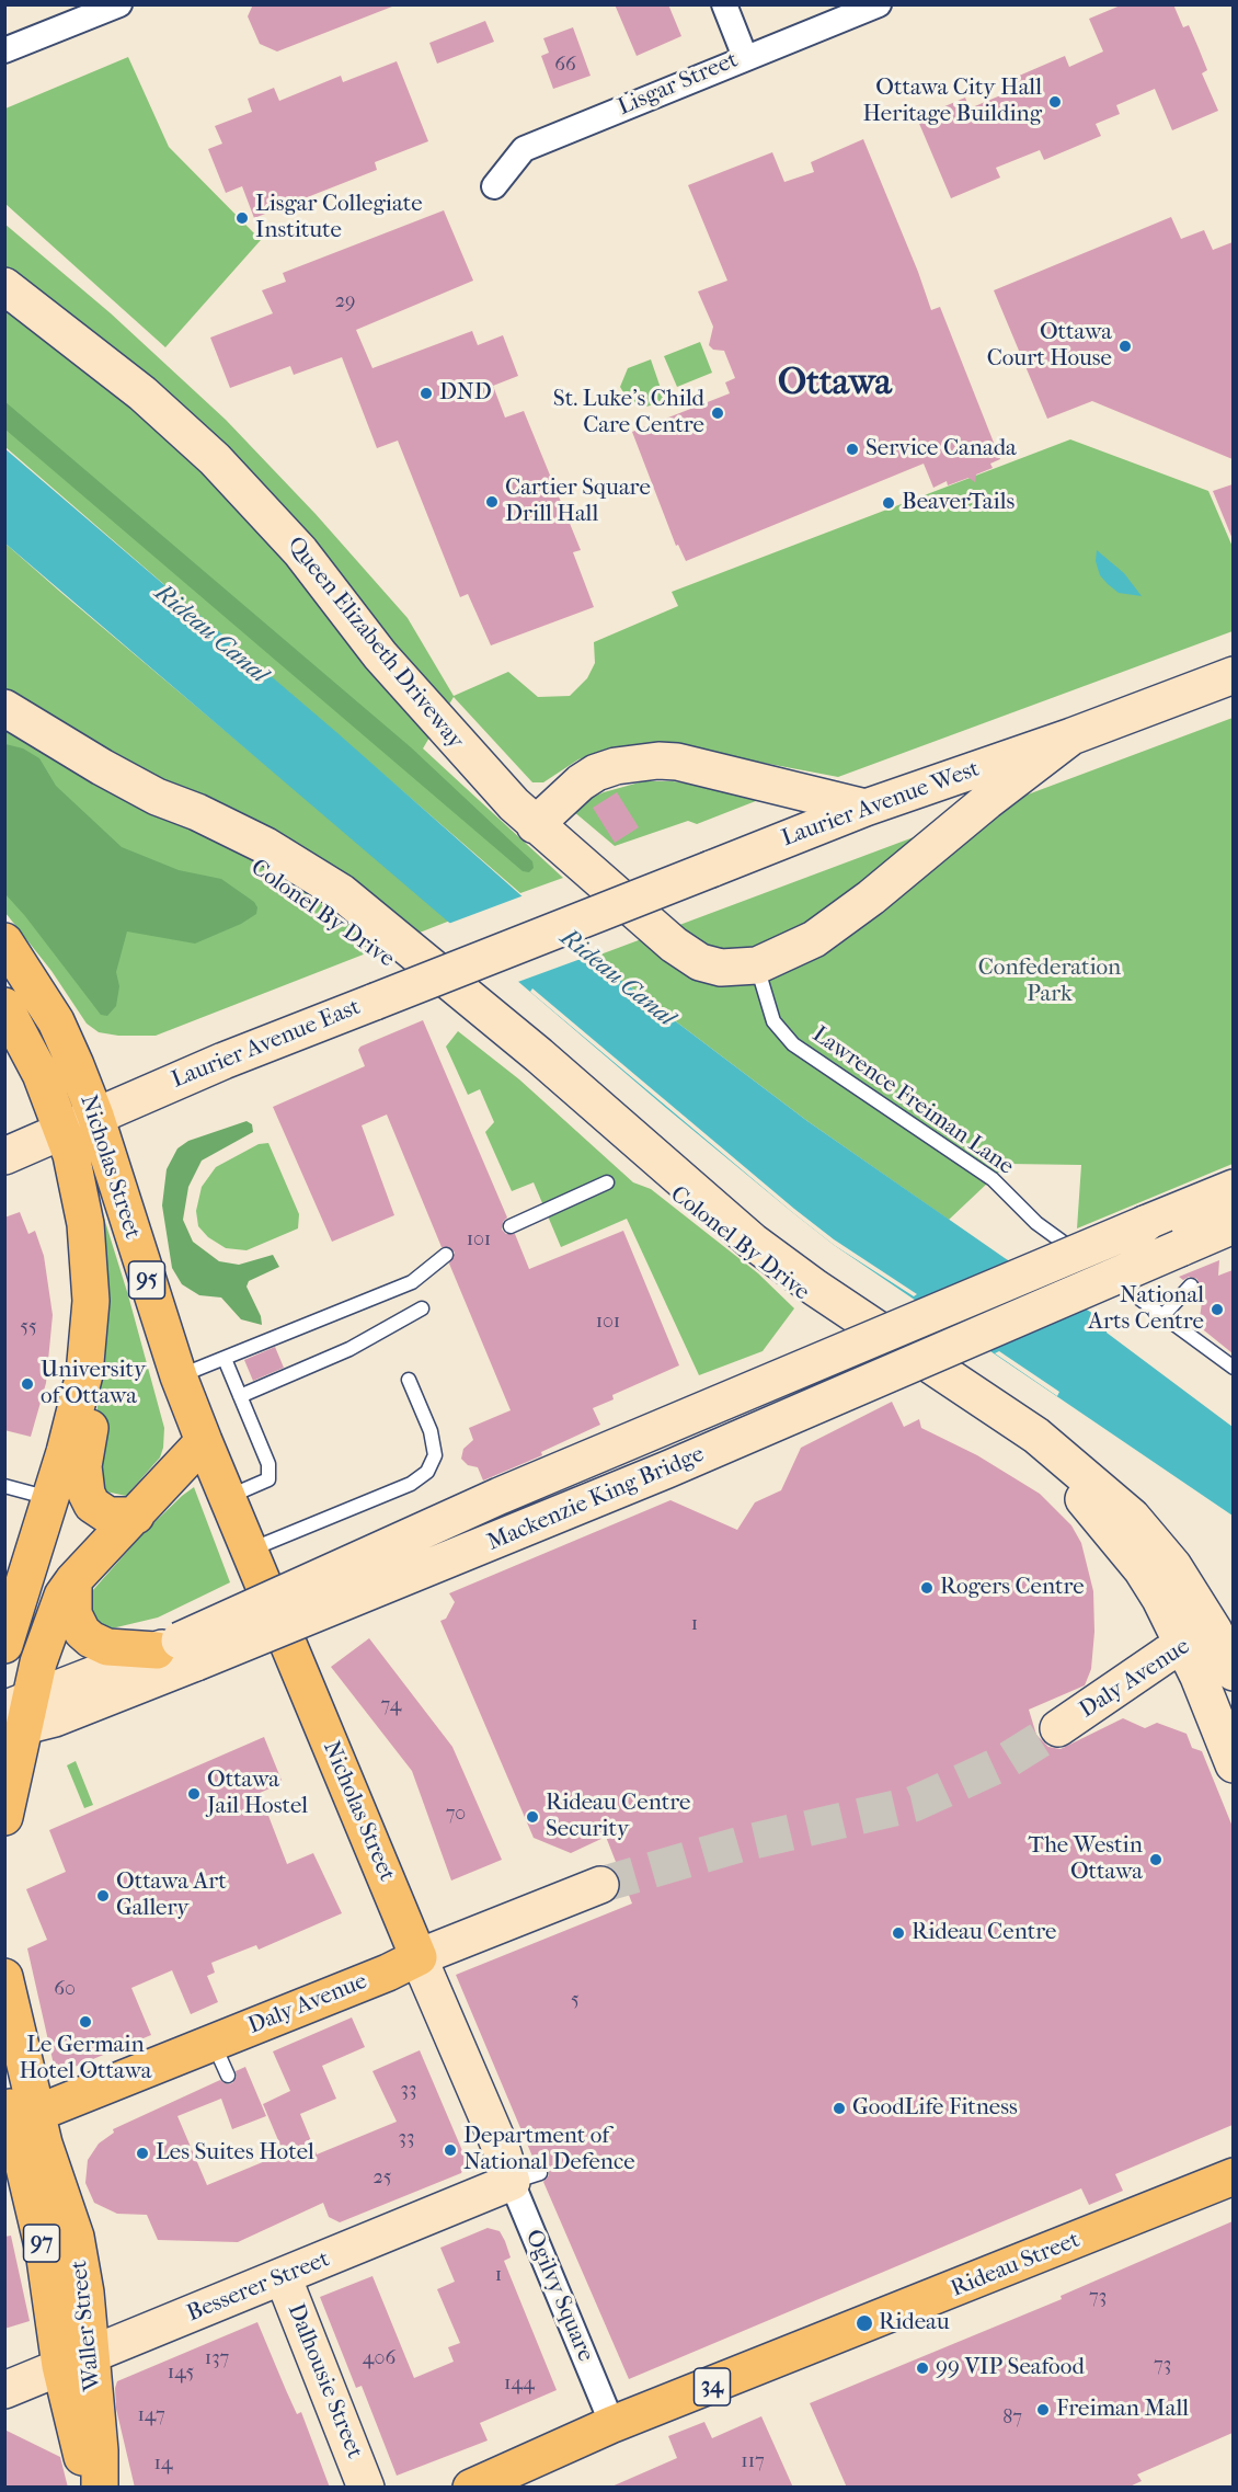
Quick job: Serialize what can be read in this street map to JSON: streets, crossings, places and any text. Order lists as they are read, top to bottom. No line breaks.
{"streets":{"main road":["Queen Elizabeth Driveway","Laurier Avenue West","Colonel By Drive","Laurier Avenue East","Nicholas Street","95","Mackenzie King Bridge","Daly Avenue","97","Rideau Street","Besserer Street","Waller Street","Dalhousie Street","34"],"street":["Lisgar Street","Ogilvy Square"],"lane":["Lawrence Freiman Lane"]},"crossings":[["Queen Elizabeth Driveway","Lawrence Freiman Lane"],["Laurier Avenue West","Laurier Avenue East"],["Colonel By Drive","Daly Avenue"],["Laurier Avenue East","Nicholas Street"],["Nicholas Street","Daly Avenue"],["Nicholas Street","Besserer Street"],["Nicholas Street","Ogilvy Square"],["Daly Avenue","Waller Street"],["Besserer Street","Ogilvy Square"],["Besserer Street","Waller Street"],["Besserer Street","Dalhousie Street"]],"districts":["Ottawa"],"water":["Rideau Canal"],"parks":["Confederation Park"],"places":["Ottawa City Hall Heritage Building","Lisgar Collegiate Institute","Ottawa Court House","DND","St. Luke's Child Care Centre","Service Canada","Cartier Square Drill Hall","BeaverTails","National Arts Centre","University of Ottawa","Rogers Centre","Ottawa Jail Hostel","Rideau Centre Security","The Westin Ottawa","Ottawa Art Gallery","Rideau Centre","Le Germain Hotel Ottawa","GoodLife Fitness","Department of National Defence","Les Suites Hotel","Rideau","99 VIP Seafood","Freiman Mall"],"house_numbers":["66","29","101","101","55","1","74","70","60","5","33","33","25","1","73","137","406","73","145","144","147","87","117","14"]}
